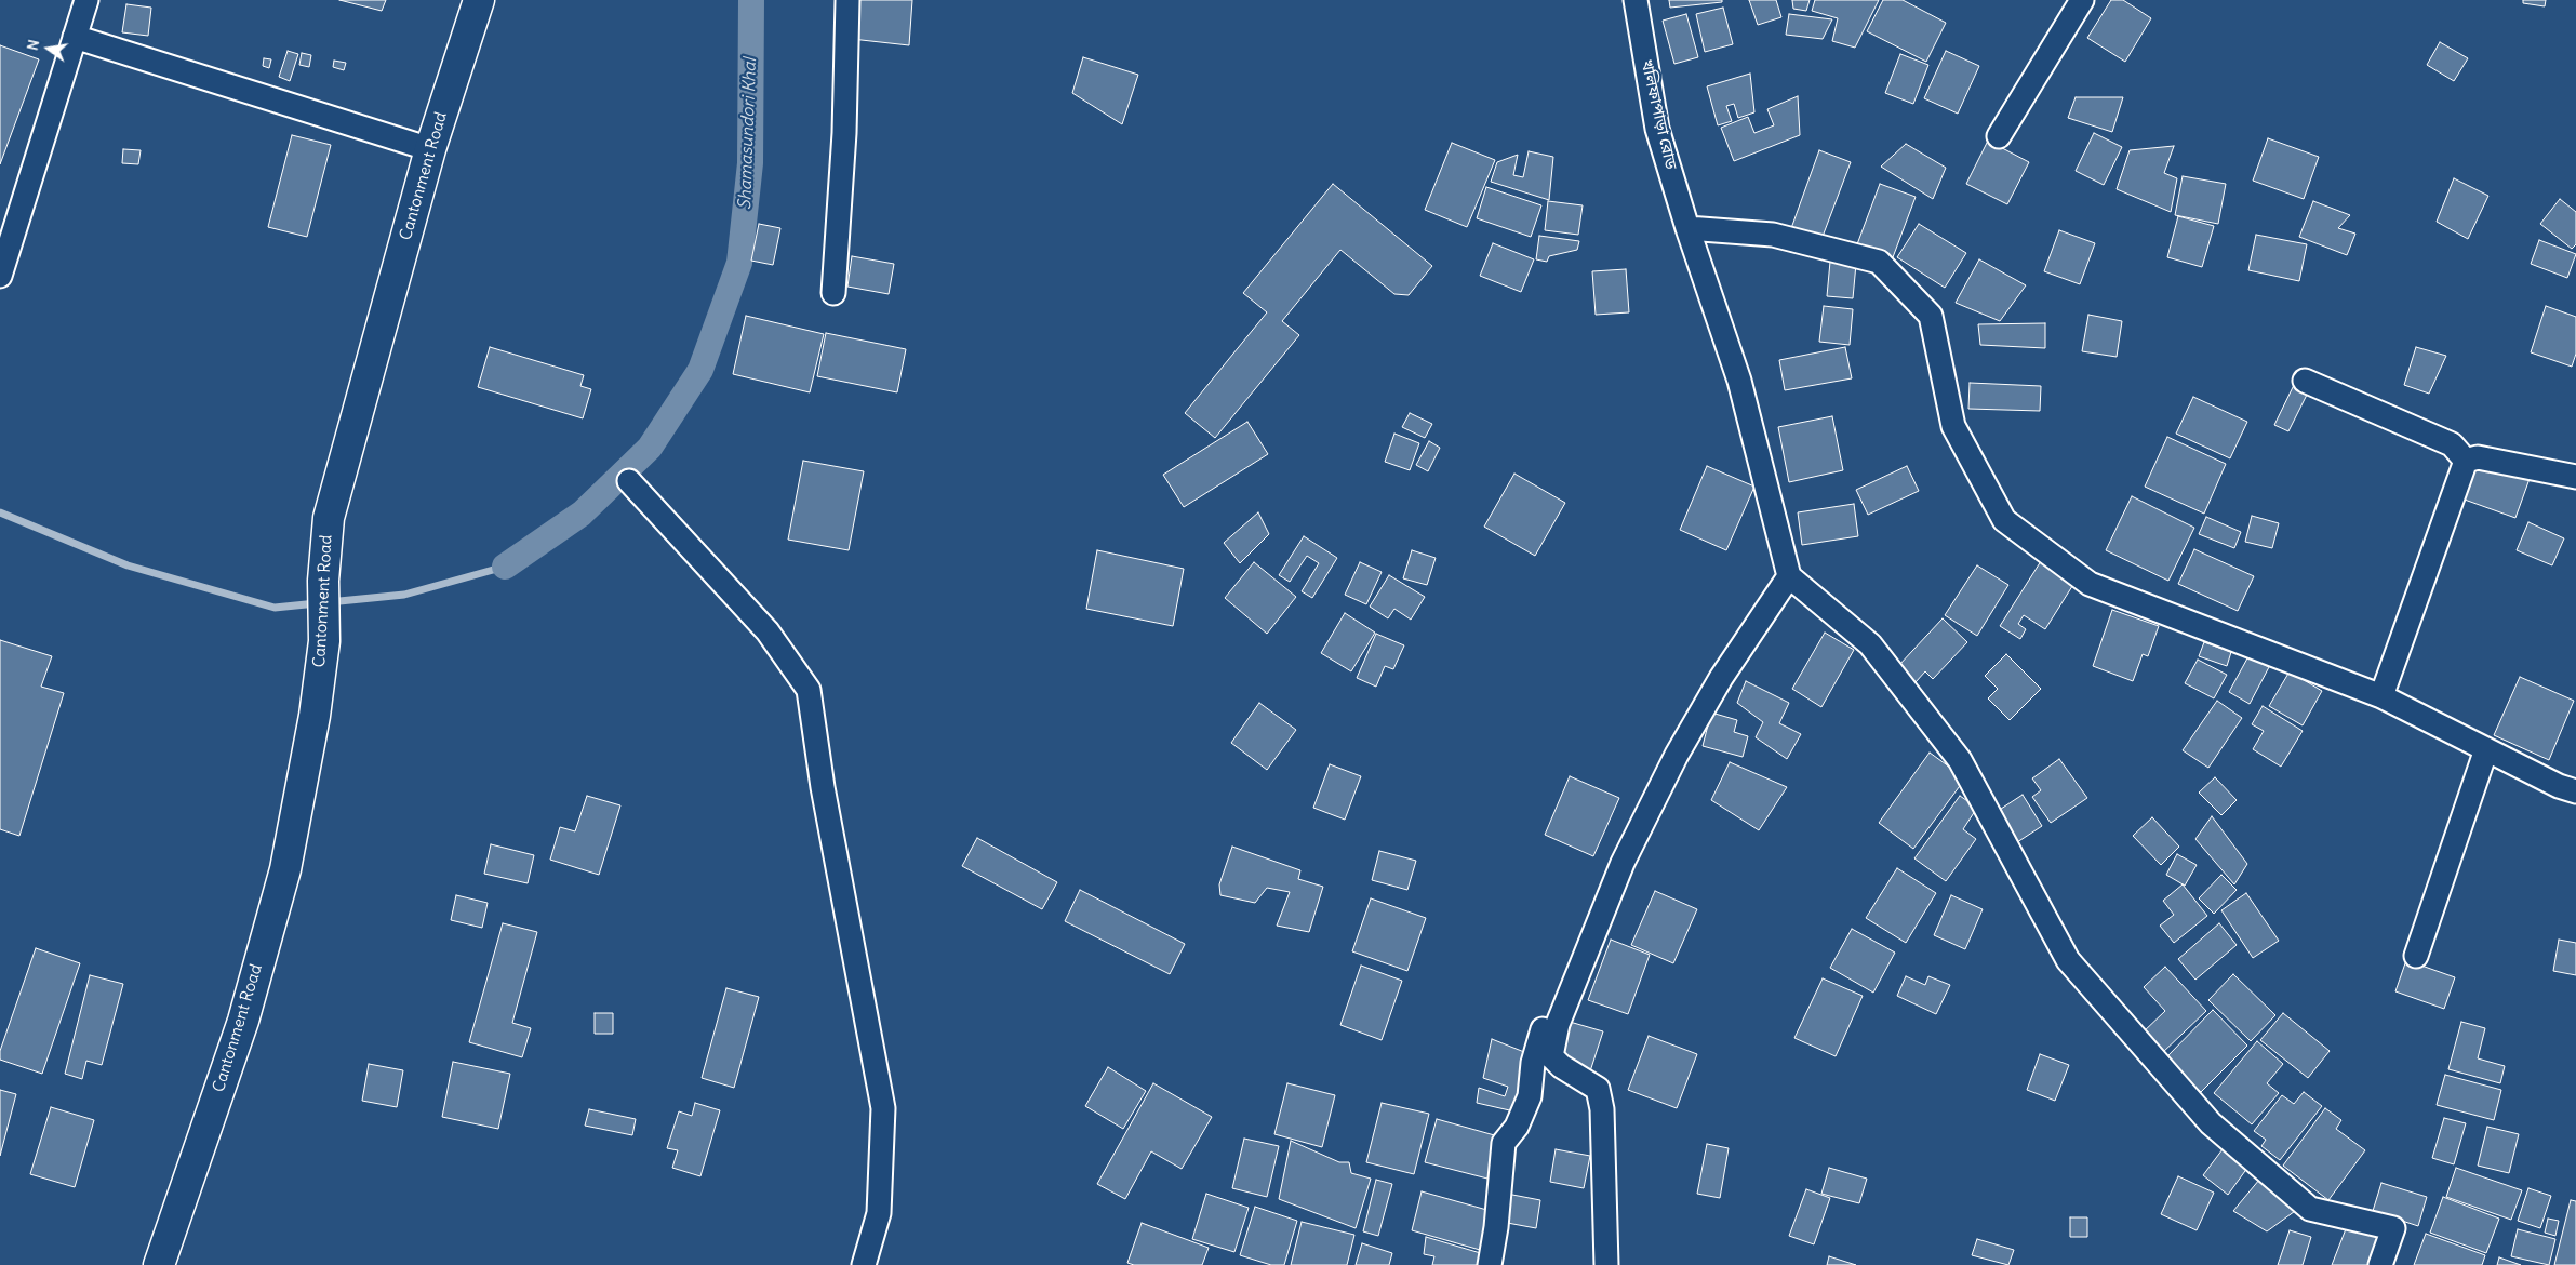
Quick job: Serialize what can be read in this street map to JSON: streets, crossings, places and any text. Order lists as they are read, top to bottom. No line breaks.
{"streets":{"street":["খলিফাপাড়া রোড","Cantonment Road"]},"water":["Shamasundori Khal"],"north":"left"}
